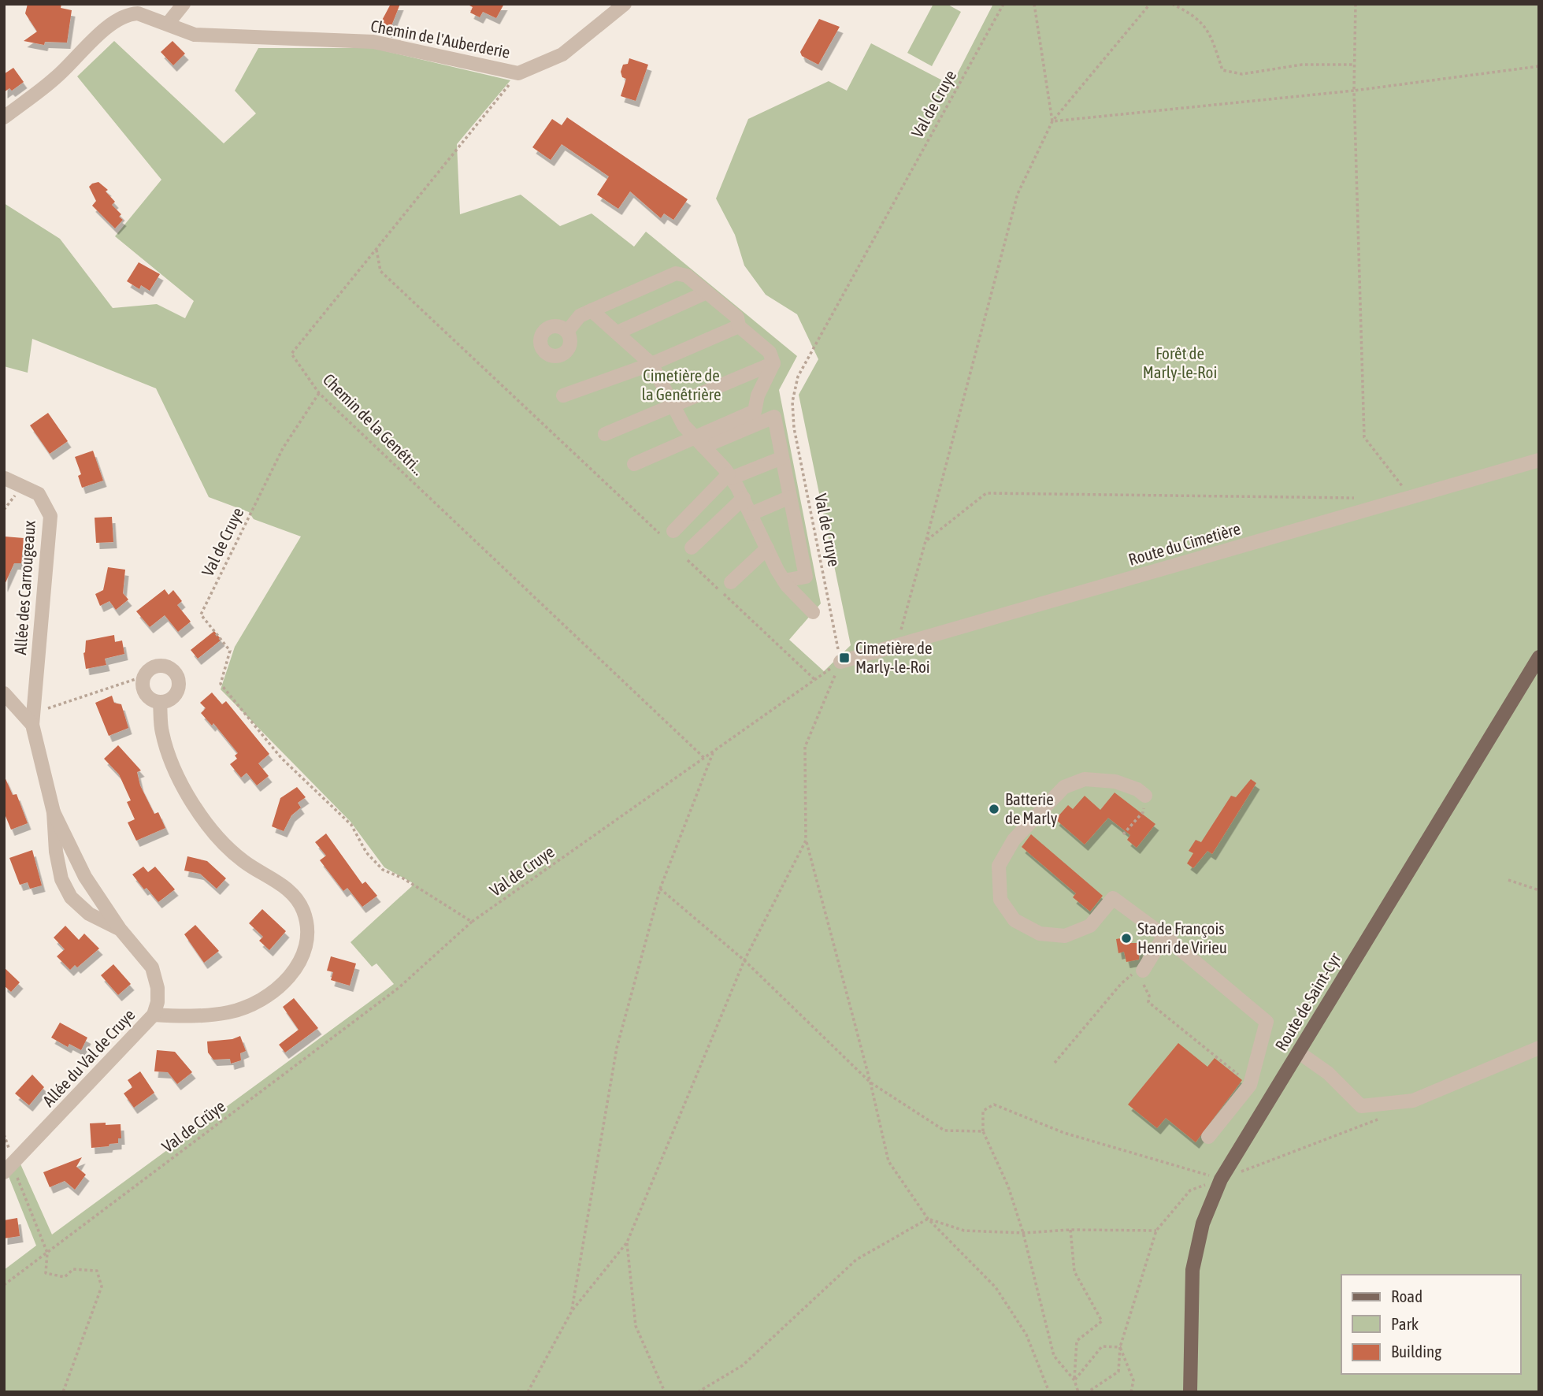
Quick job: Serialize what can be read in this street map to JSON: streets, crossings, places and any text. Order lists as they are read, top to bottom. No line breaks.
{"streets":{"main road":["Route de Saint-Cyr"],"street":["Chemin de l'Auberderie","Route du Cimetière","Allée des Carrougeaux","Allée du Val de Cruye"],"path":["Val de Cruye","Chemin de la Genétri...","Val de Crüye"]},"crossings":[["Chemin de l'Auberderie","Chemin de la Genétri..."],["Val de Cruye","Chemin de la Genétri..."],["Val de Cruye","Route du Cimetière"],["Val de Cruye","Val de Crüye"],["Allée des Carrougeaux","Allée du Val de Cruye"]],"parks":["Forêt de Marly-le-Roi","Cimetière de la Genêtrière"],"places":{"transit":["Cimetière de Marly-le-Roi"],"other":["Batterie de Marly","Stade François Henri de Virieu"]},"legend":["Road","Park","Building"]}
